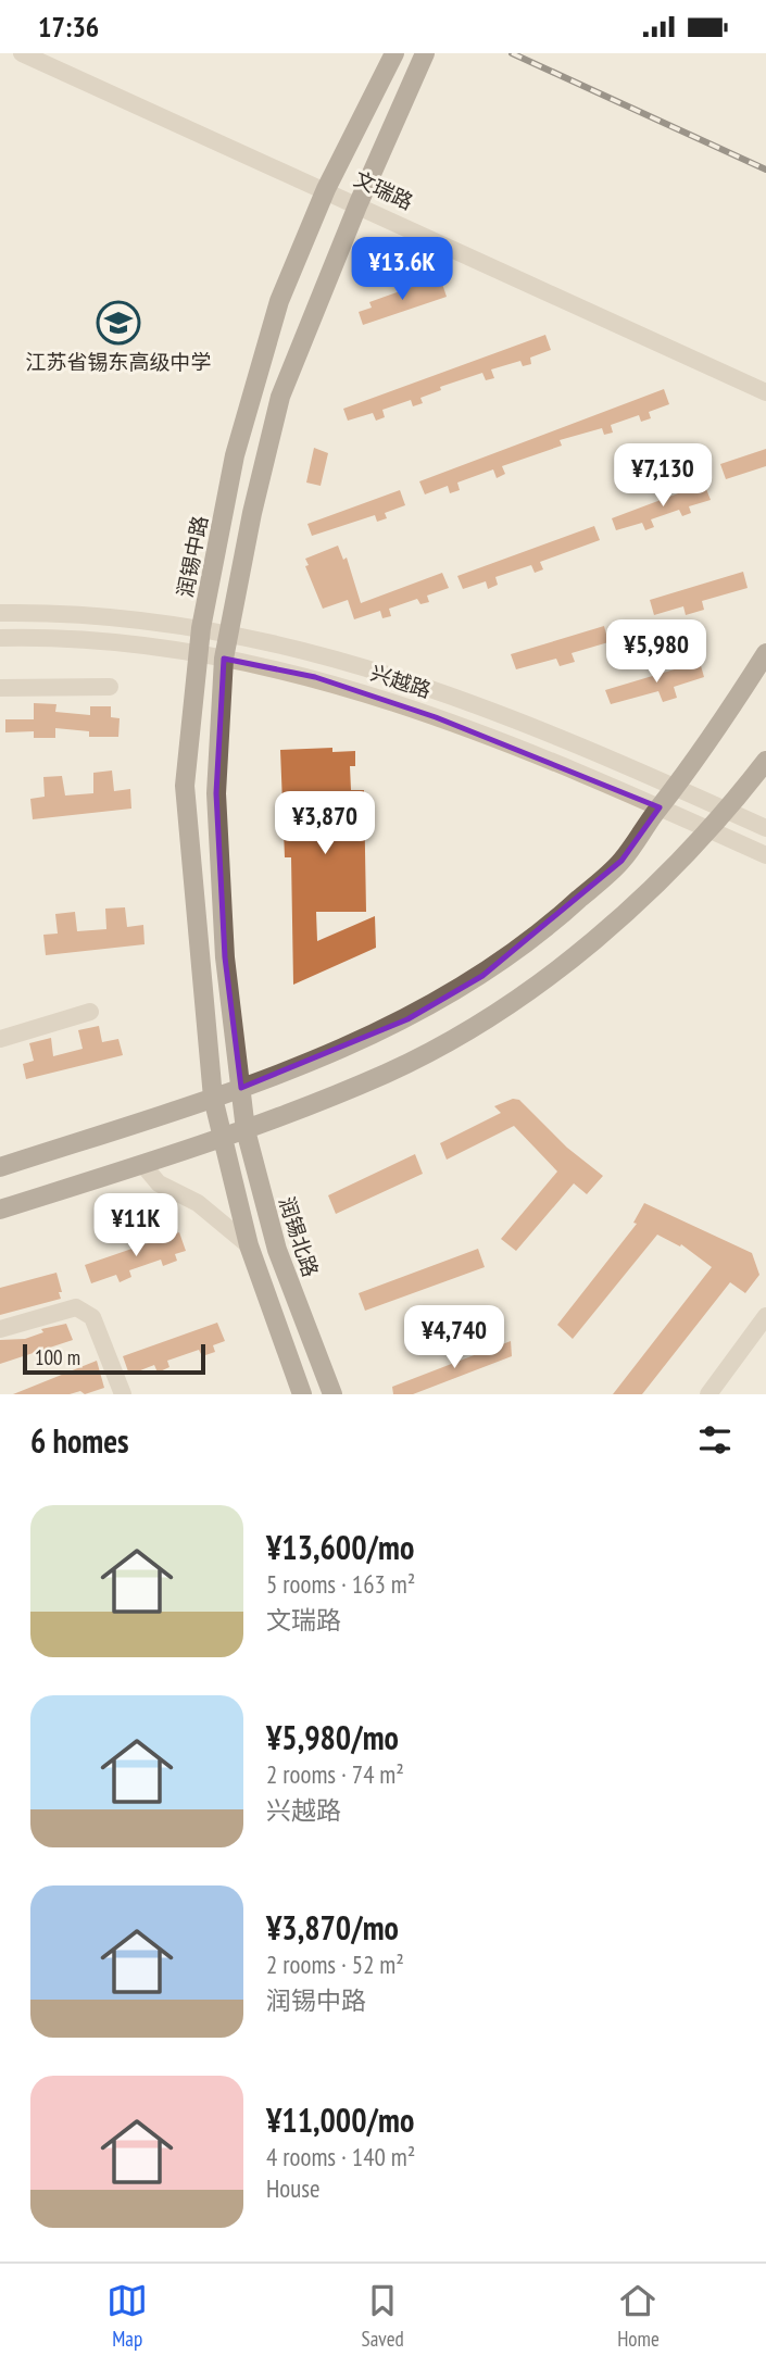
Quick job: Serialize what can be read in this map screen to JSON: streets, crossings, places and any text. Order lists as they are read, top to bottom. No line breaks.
{"streets":{"main road":["润锡中路","润锡北路"],"street":["文瑞路","兴越路"]},"crossings":[["文瑞路","润锡中路"],["润锡中路","兴越路"]],"places":{"school or university":["江苏省锡东高级中学"]},"scale_bar":"100 m","page":{"status":"17:36","price":["¥13.6K","¥7,130","¥5,980","¥3,870","¥11K","¥4,740"],"scale":"100 m","heading":"6 homes","list":[{"name":"¥13,600/mo","note":"5 rooms · 163 m² · 文瑞路"},{"name":"¥5,980/mo","note":"2 rooms · 74 m² · 兴越路"},{"name":"¥3,870/mo","note":"2 rooms · 52 m² · 润锡中路"},{"name":"¥11,000/mo","note":"4 rooms · 140 m² · House"}],"tabs":["Map","Saved","Home"]}}
